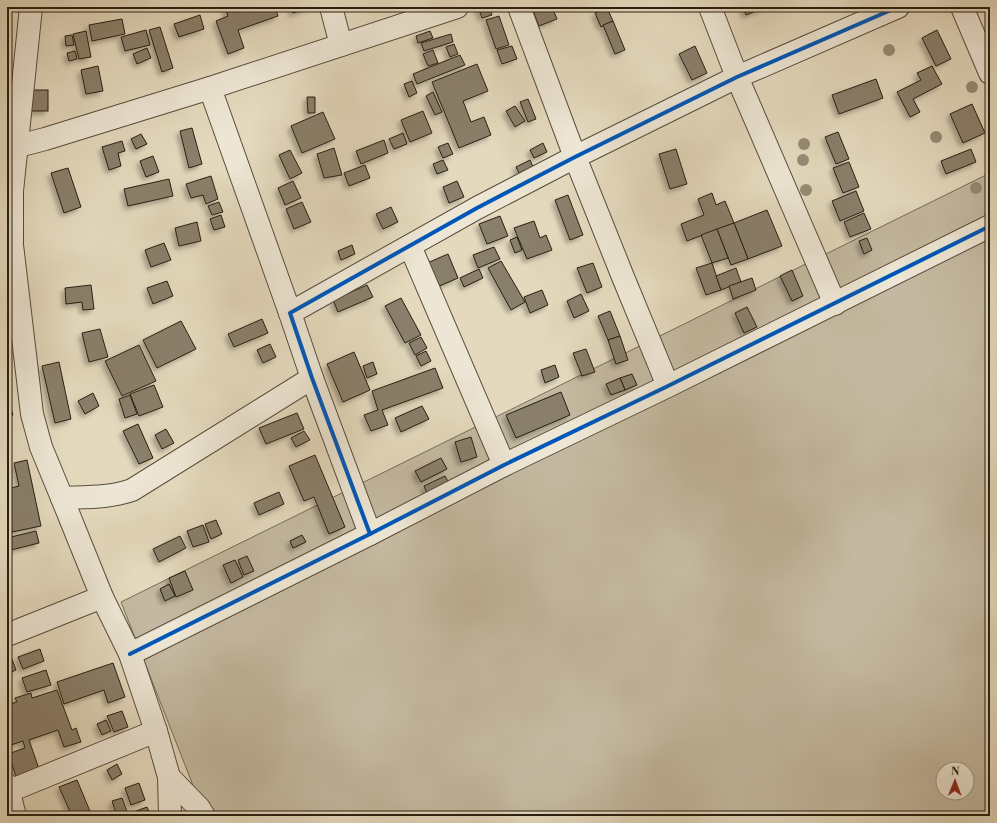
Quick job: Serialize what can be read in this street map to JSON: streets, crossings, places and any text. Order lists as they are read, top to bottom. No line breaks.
{"north":"top"}
